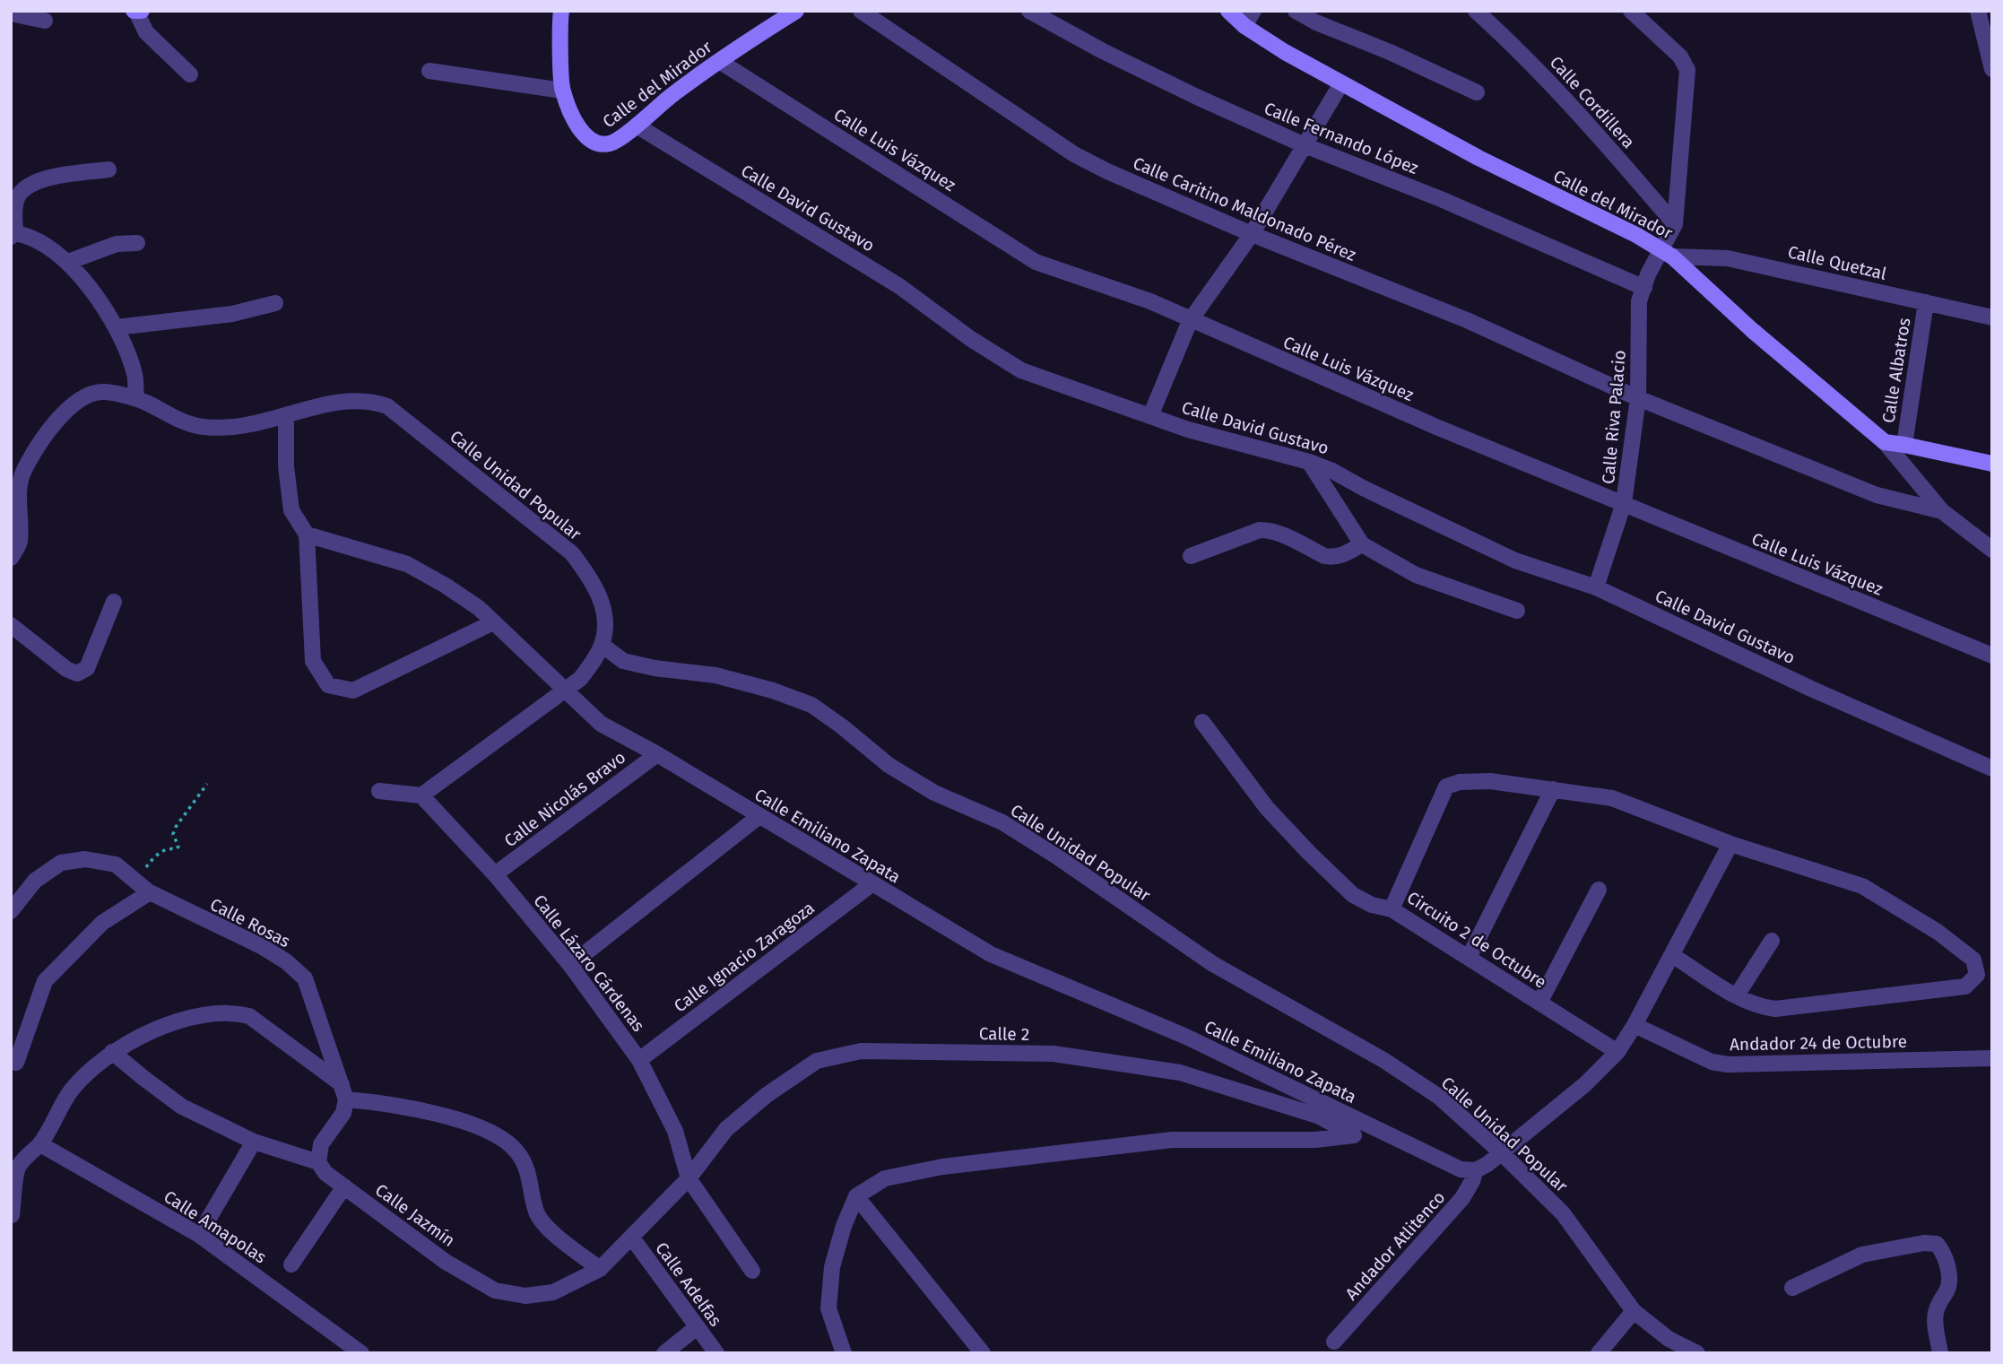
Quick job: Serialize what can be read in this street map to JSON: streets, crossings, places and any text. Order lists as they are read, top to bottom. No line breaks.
{"streets":{"street":["Calle del Mirador","Calle Cordillera","Calle Fernando López","Calle Luis Vázquez","Calle David Gustavo","Calle Caritino Maldonado Pérez","Calle Quetzal","Calle Albatros","Calle Riva Palacio","Calle Unidad Popular","Calle Nicolás Bravo","Calle Emiliano Zapata","Calle Rosas","Circuito 2 de Octubre","Calle Ignacio Zaragoza","Calle Lázaro Cárdenas","Calle 2","Andador 24 de Octubre","Calle Jazmín","Calle Amapolas","Andador Atlitenco","Calle Adelfas"]},"crossings":[["Calle del Mirador","Calle Luis Vázquez"],["Calle del Mirador","Calle David Gustavo"],["Calle del Mirador","Calle Quetzal"],["Calle del Mirador","Calle Riva Palacio"],["Calle Fernando López","Calle Riva Palacio"],["Calle Luis Vázquez","Calle Riva Palacio"],["Calle David Gustavo","Calle Riva Palacio"],["Calle Caritino Maldonado Pérez","Calle Riva Palacio"],["Calle Quetzal","Calle Albatros"],["Calle Quetzal","Calle Riva Palacio"],["Calle Nicolás Bravo","Calle Emiliano Zapata"],["Calle Nicolás Bravo","Calle Lázaro Cárdenas"],["Calle Emiliano Zapata","Calle Ignacio Zaragoza"],["Calle Emiliano Zapata","Andador Atlitenco"],["Calle Ignacio Zaragoza","Calle Lázaro Cárdenas"],["Calle Lázaro Cárdenas","Calle 2"],["Calle Lázaro Cárdenas","Calle Jazmín"],["Calle 2","Calle Jazmín"],["Calle Jazmín","Calle Adelfas"]]}
